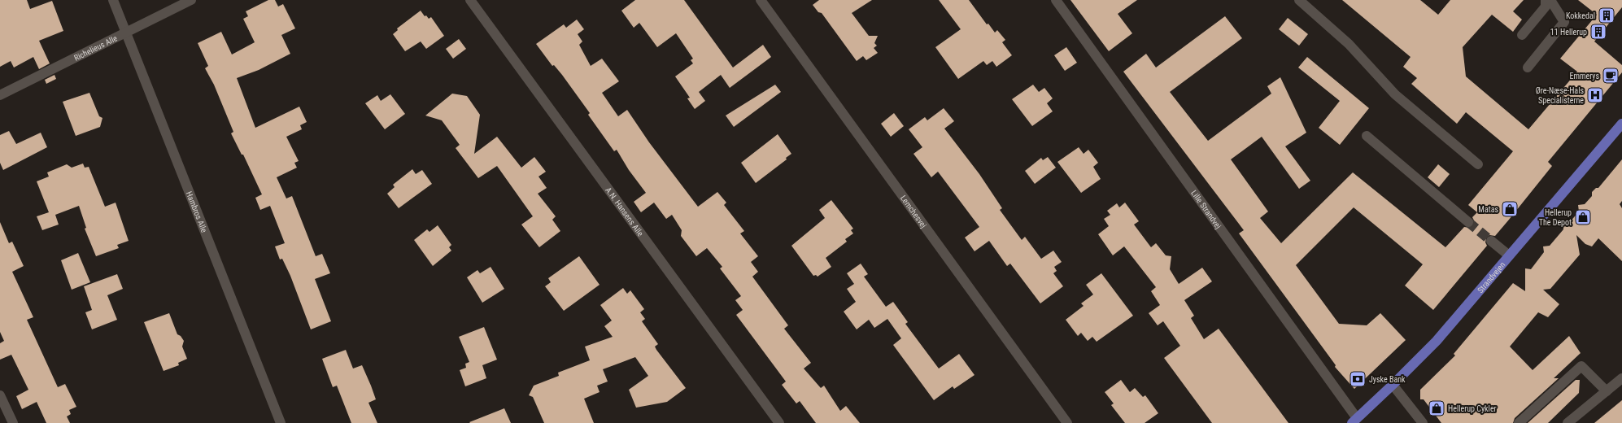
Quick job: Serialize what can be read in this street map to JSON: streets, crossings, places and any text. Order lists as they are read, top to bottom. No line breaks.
{"streets":{"main road":["Strandvejen"],"street":["Richelieus Alle","Lille Strandvej","Hambros Alle","A.N. Hansens Alle","Lemchesvej"]},"crossings":[["Richelieus Alle","Hambros Alle"],["Lille Strandvej","Strandvejen"]],"places":{"building":["Kokkedal","11 Hellerup"],"cafe":["Emmerys"],"hospital":["Øre-Næse-Hals Specialisterne"],"shop":["Matas","Hellerup The Depot","Hellerup Cykler"],"bank":["Jyske Bank"]}}
